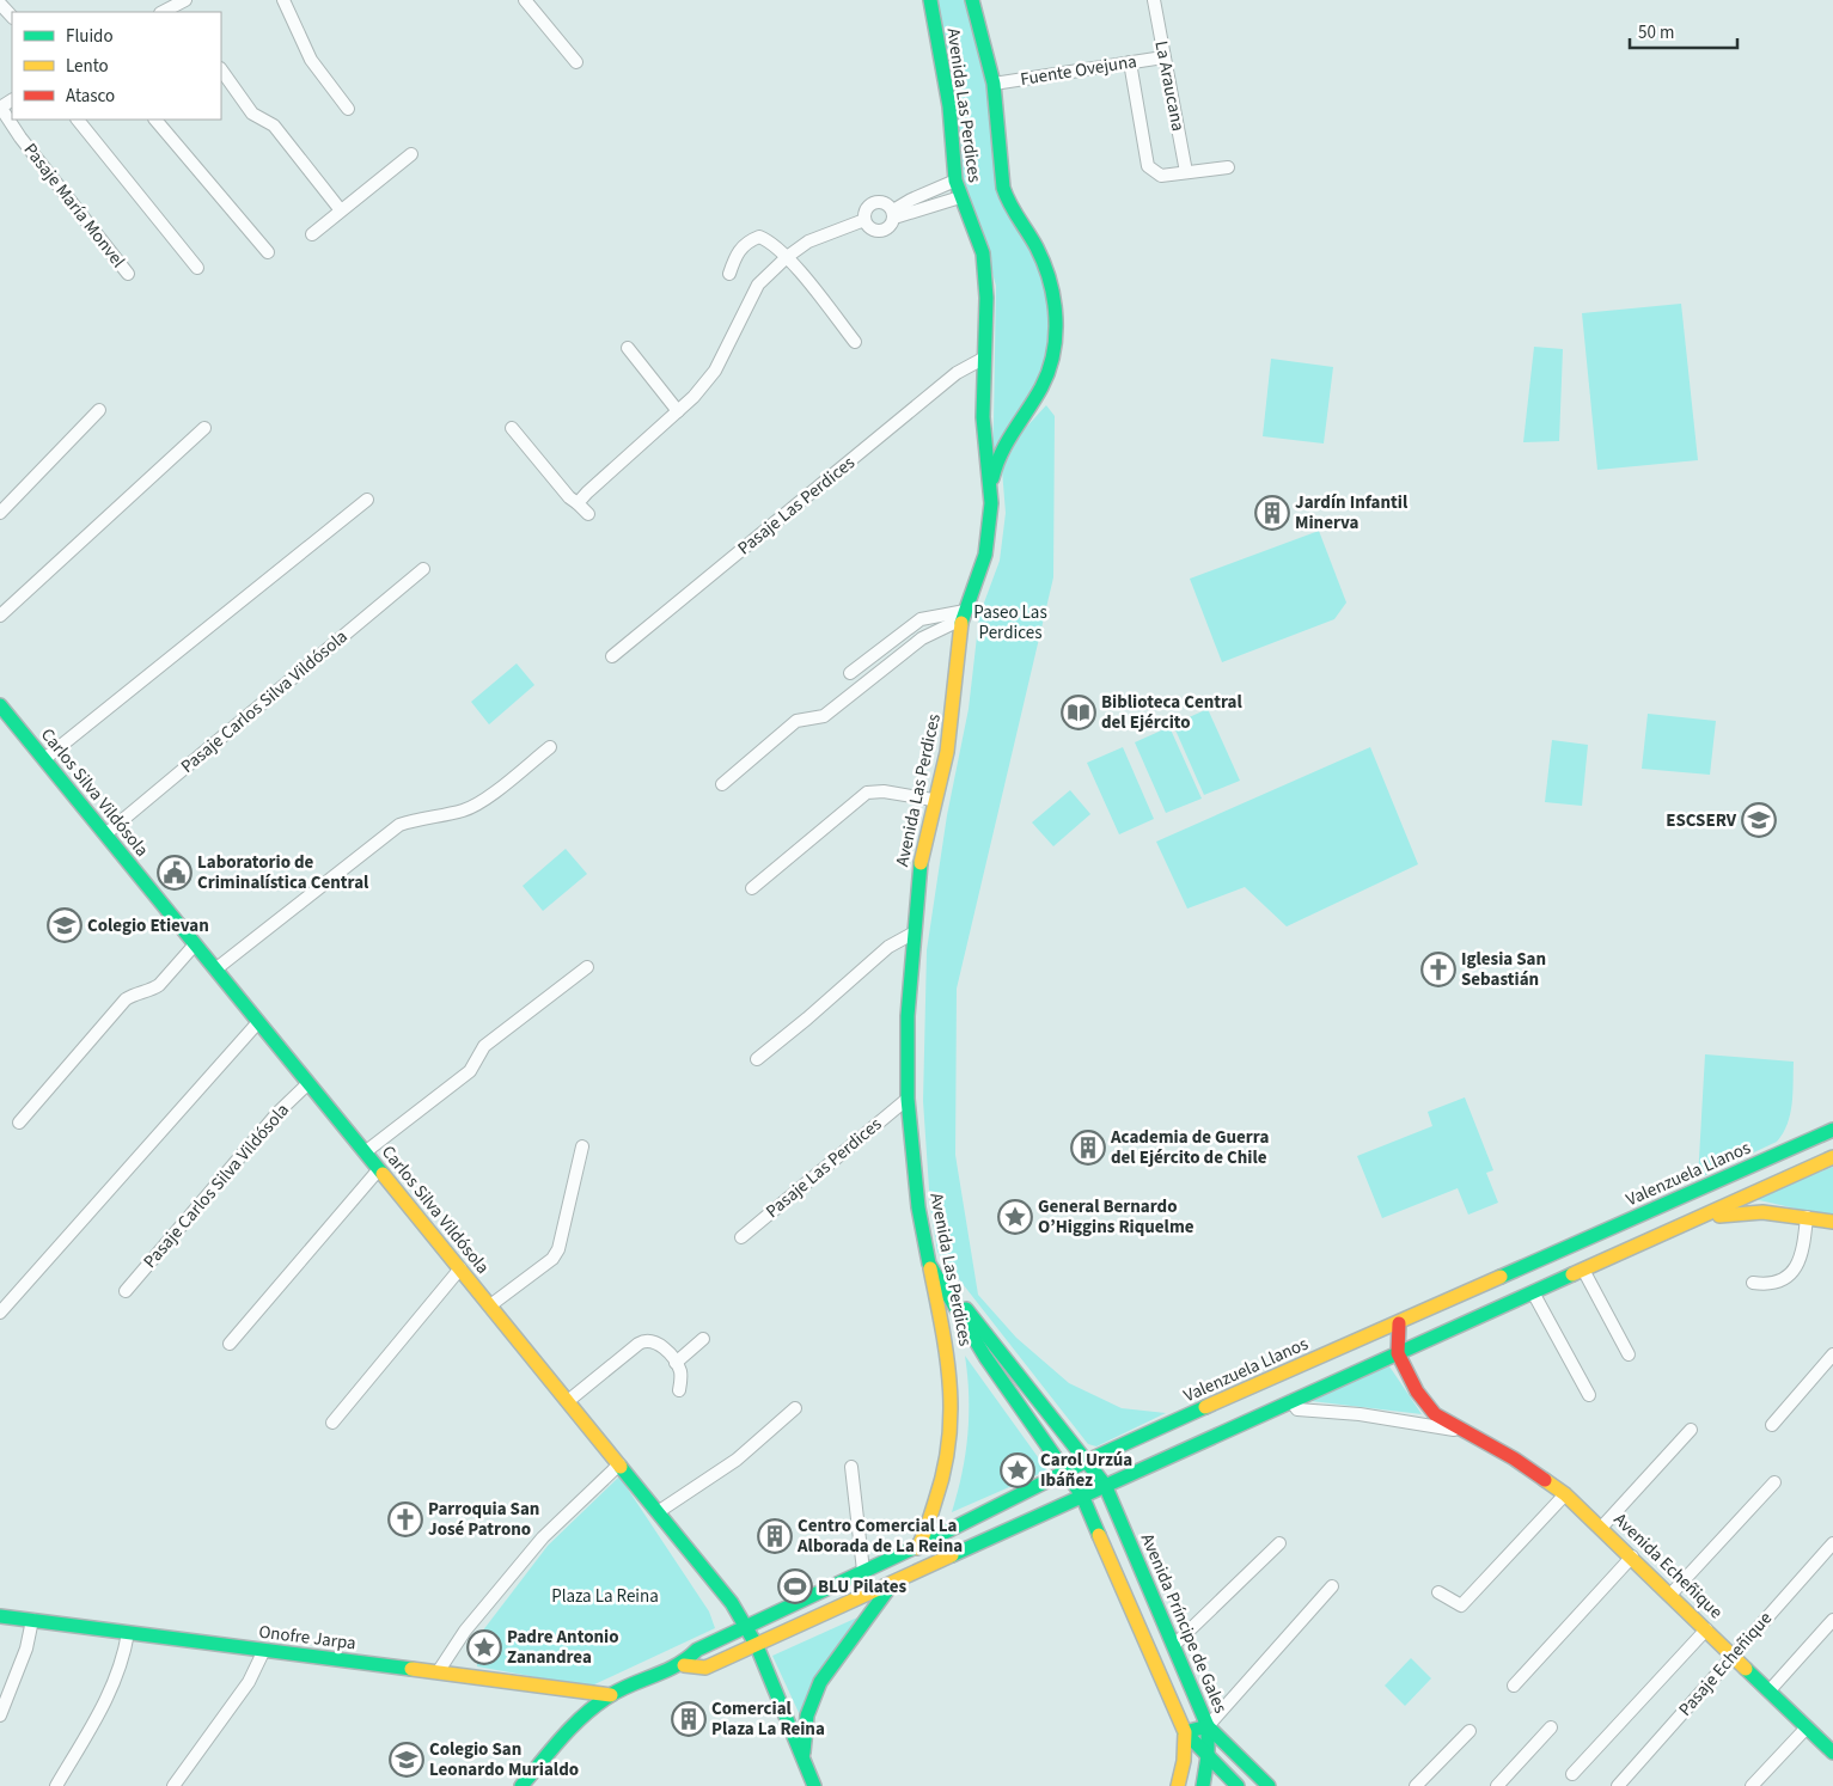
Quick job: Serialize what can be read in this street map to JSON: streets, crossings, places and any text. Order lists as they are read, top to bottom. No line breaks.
{"streets":{"main road":["Avenida Las Perdices","Carlos Silva Vildósola","Valenzuela Llanos","Avenida Echeñique","Avenida Príncipe de Gales","Onofre Jarpa"],"street":["Fuente Ovejuna","La Araucana","Pasaje María Monvel","Pasaje Las Perdices","Pasaje Carlos Silva Vildósola","Pasaje Echeñique"]},"crossings":[["Fuente Ovejuna","La Araucana"],["Avenida Las Perdices","Pasaje Las Perdices"],["Avenida Las Perdices","Carlos Silva Vildósola"],["Avenida Las Perdices","Valenzuela Llanos"],["Avenida Las Perdices","Avenida Príncipe de Gales"],["Pasaje Carlos Silva Vildósola","Carlos Silva Vildósola"],["Carlos Silva Vildósola","Valenzuela Llanos"],["Valenzuela Llanos","Avenida Echeñique"],["Valenzuela Llanos","Avenida Príncipe de Gales"],["Valenzuela Llanos","Onofre Jarpa"],["Avenida Echeñique","Pasaje Echeñique"]],"parks":["Paseo Las Perdices","Plaza La Reina"],"places":{"building":["Jardín Infantil Minerva","Academia de Guerra del Ejército de Chile","Centro Comercial La Alborada de La Reina","Comercial Plaza La Reina"],"library":["Biblioteca Central del Ejército"],"school or university":["ESCSERV","Colegio Etievan","Colegio San Leonardo Murialdo"],"public building":["Laboratorio de Criminalística Central"],"church":["Iglesia San Sebastián","Parroquia San José Patrono"],"place":["General Bernardo O’Higgins Riquelme","Carol Urzúa Ibáñez","Padre Antonio Zanandrea"],"sports":["BLU Pilates"]},"legend":["Fluido","Lento","Atasco"],"scale_bar":"50 m"}
